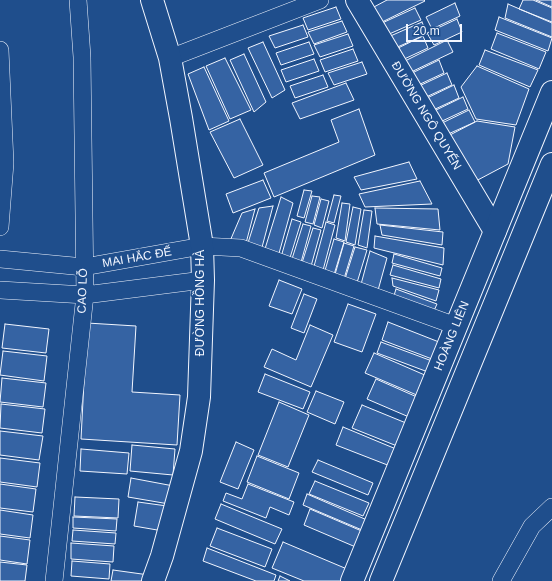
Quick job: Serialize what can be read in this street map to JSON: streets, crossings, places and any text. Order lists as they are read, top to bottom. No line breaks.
{"streets":{"main road":["ĐƯỜNG NGÔ QUYẾN","ĐƯỜNG HỒNG HÀ","HOÀNG LIÊN"],"street":["MAI HẮC ĐẾ","CAO LỖ"]},"crossings":[["ĐƯỜNG NGÔ QUYẾN","HOÀNG LIÊN"],["MAI HẮC ĐẾ","CAO LỖ"],["MAI HẮC ĐẾ","ĐƯỜNG HỒNG HÀ"],["MAI HẮC ĐẾ","HOÀNG LIÊN"]],"scale_bar":"20 m"}
